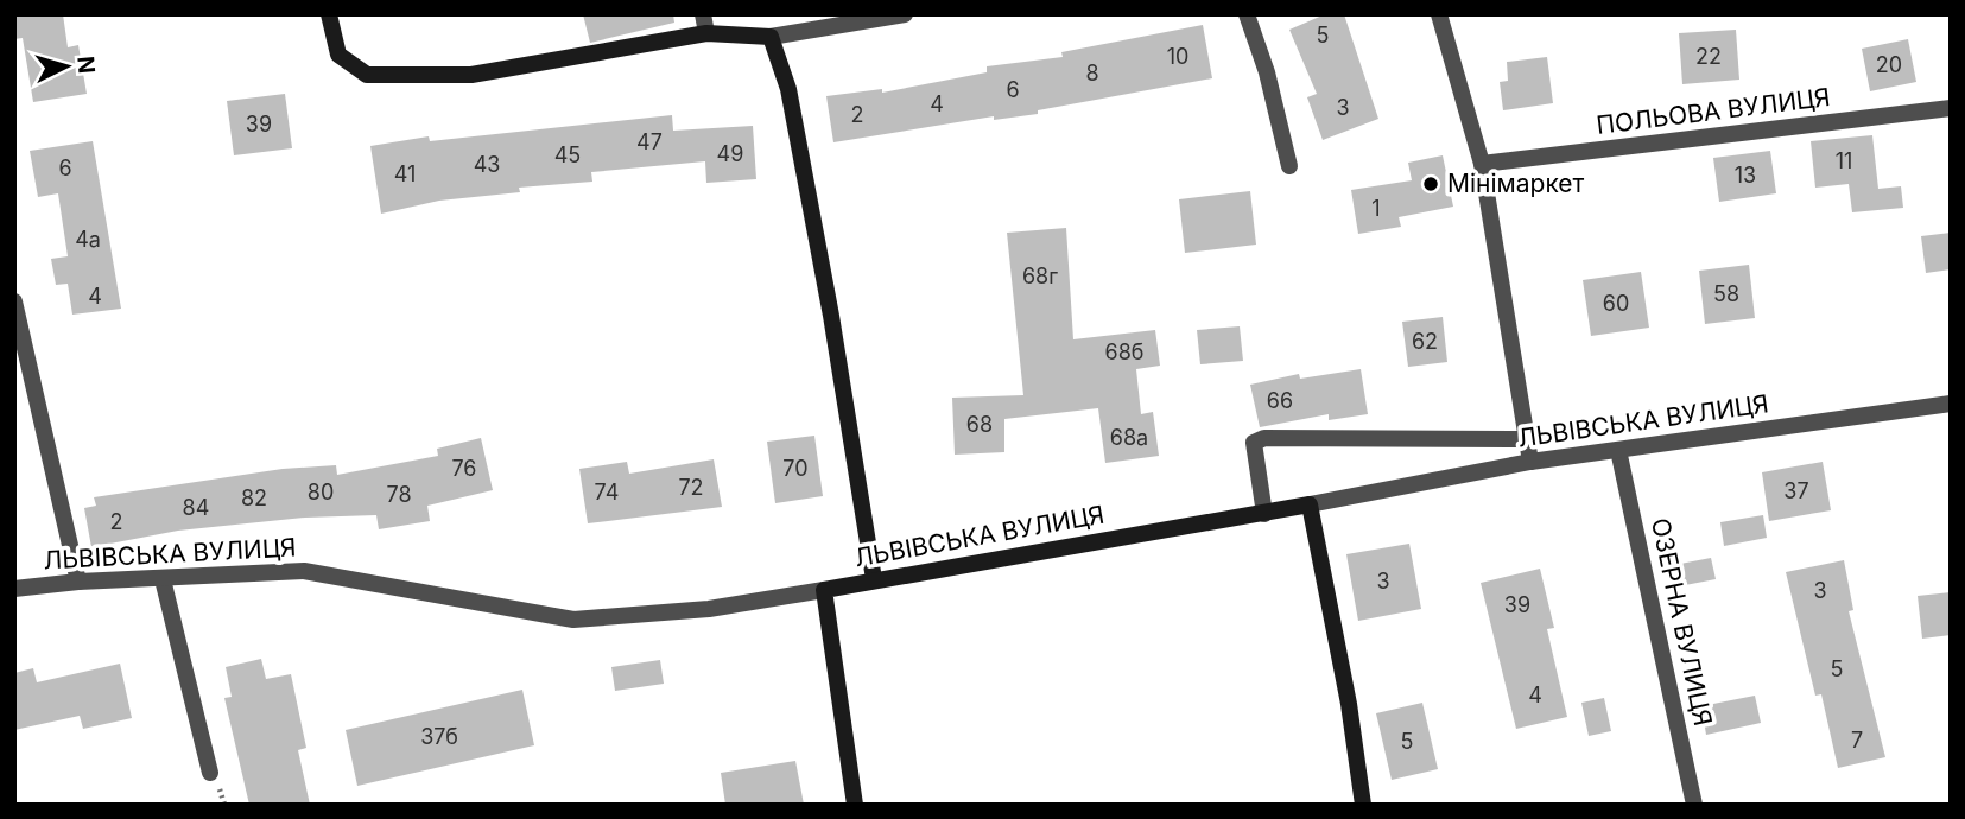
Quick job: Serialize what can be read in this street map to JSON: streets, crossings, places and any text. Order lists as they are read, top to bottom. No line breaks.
{"streets":{"street":["ПОЛЬОВА ВУЛИЦЯ","ЛЬВІВСЬКА ВУЛИЦЯ","ОЗЕРНА ВУЛИЦЯ"]},"crossings":[["ЛЬВІВСЬКА ВУЛИЦЯ","ОЗЕРНА ВУЛИЦЯ"]],"places":["Мінімаркет"],"house_numbers":["5","10","22","20","8","6","4","3","2","39","47","49","45","11","43","6","41","13","1","4а","68г","58","4","60","62","68б","66","68","68а","76","70","72","37","80","74","78","82","84","2","3","3","39","5","4","37б","7","5"],"north":"right"}
